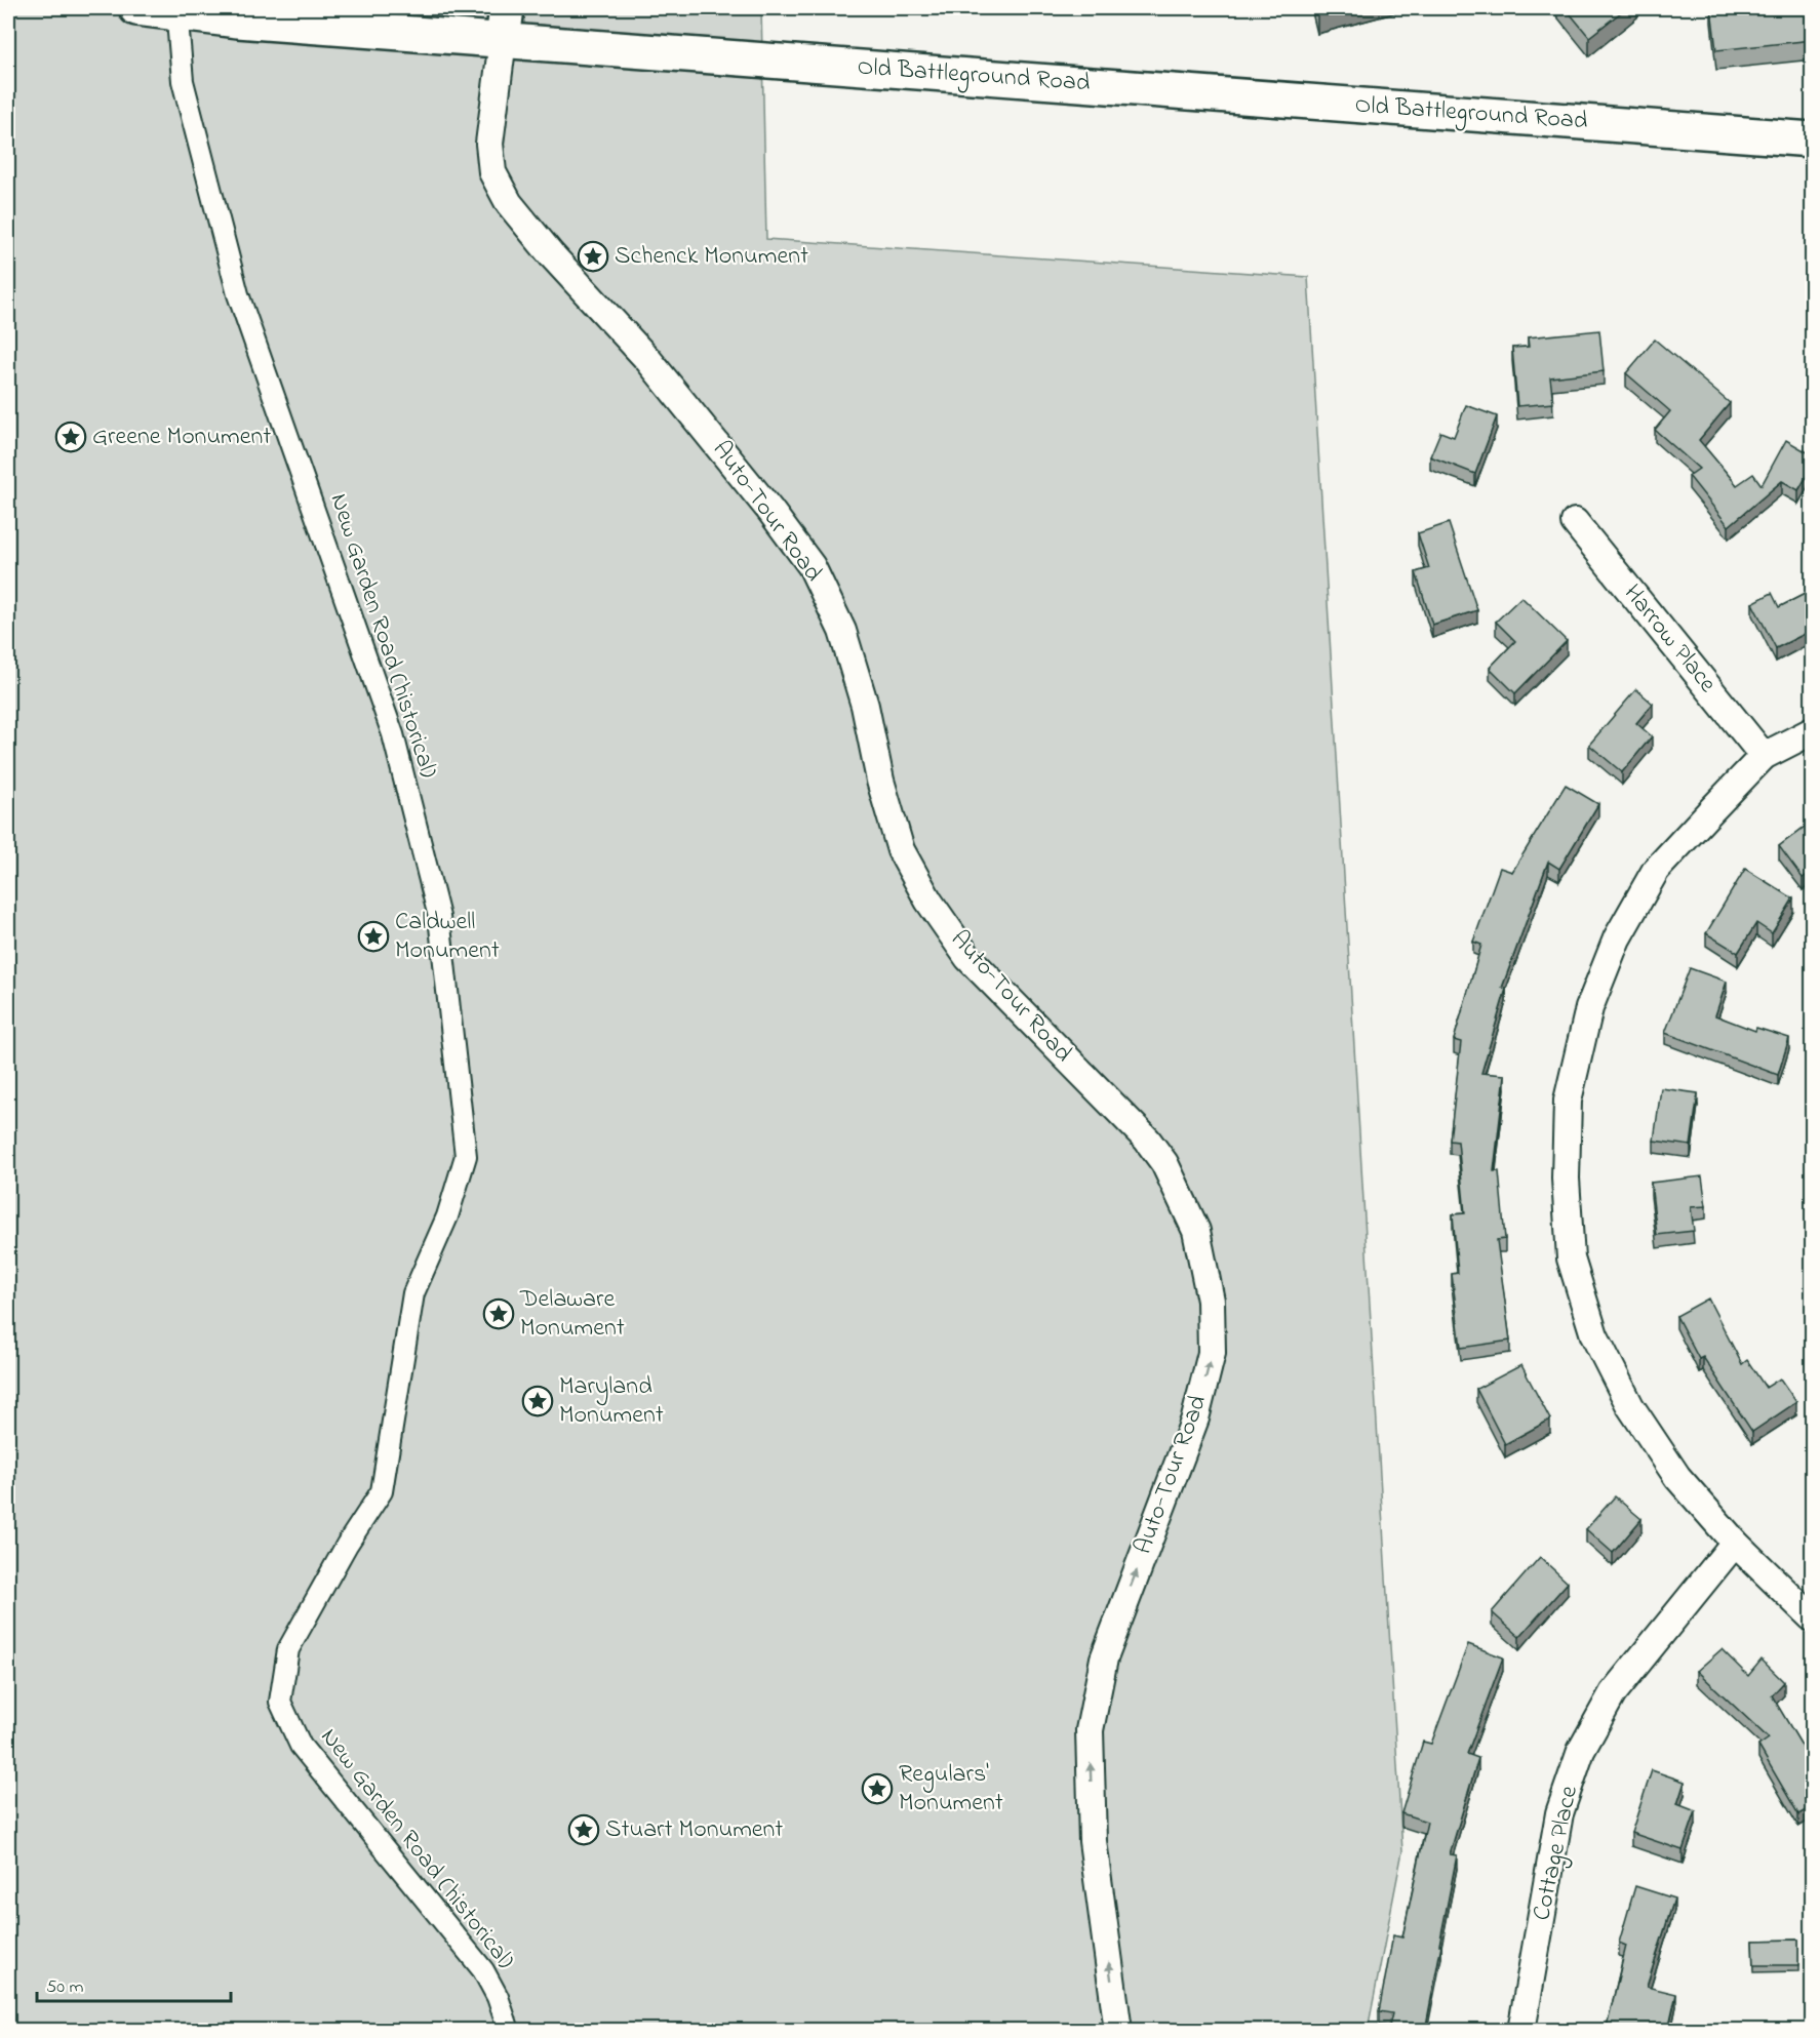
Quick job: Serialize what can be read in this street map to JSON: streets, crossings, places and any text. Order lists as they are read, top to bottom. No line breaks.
{"streets":{"street":["Old Battleground Road","Auto-Tour Road","New Garden Road (historical)","Harrow Place","Cottage Place"]},"crossings":[["Old Battleground Road","Auto-Tour Road"],["Old Battleground Road","New Garden Road (historical)"]],"one_way":["Auto-Tour Road"],"places":{"place":["Schenck Monument","Greene Monument","Caldwell Monument","Delaware Monument","Maryland Monument","Regulars' Monument","Stuart Monument"]},"scale_bar":"50 m"}
